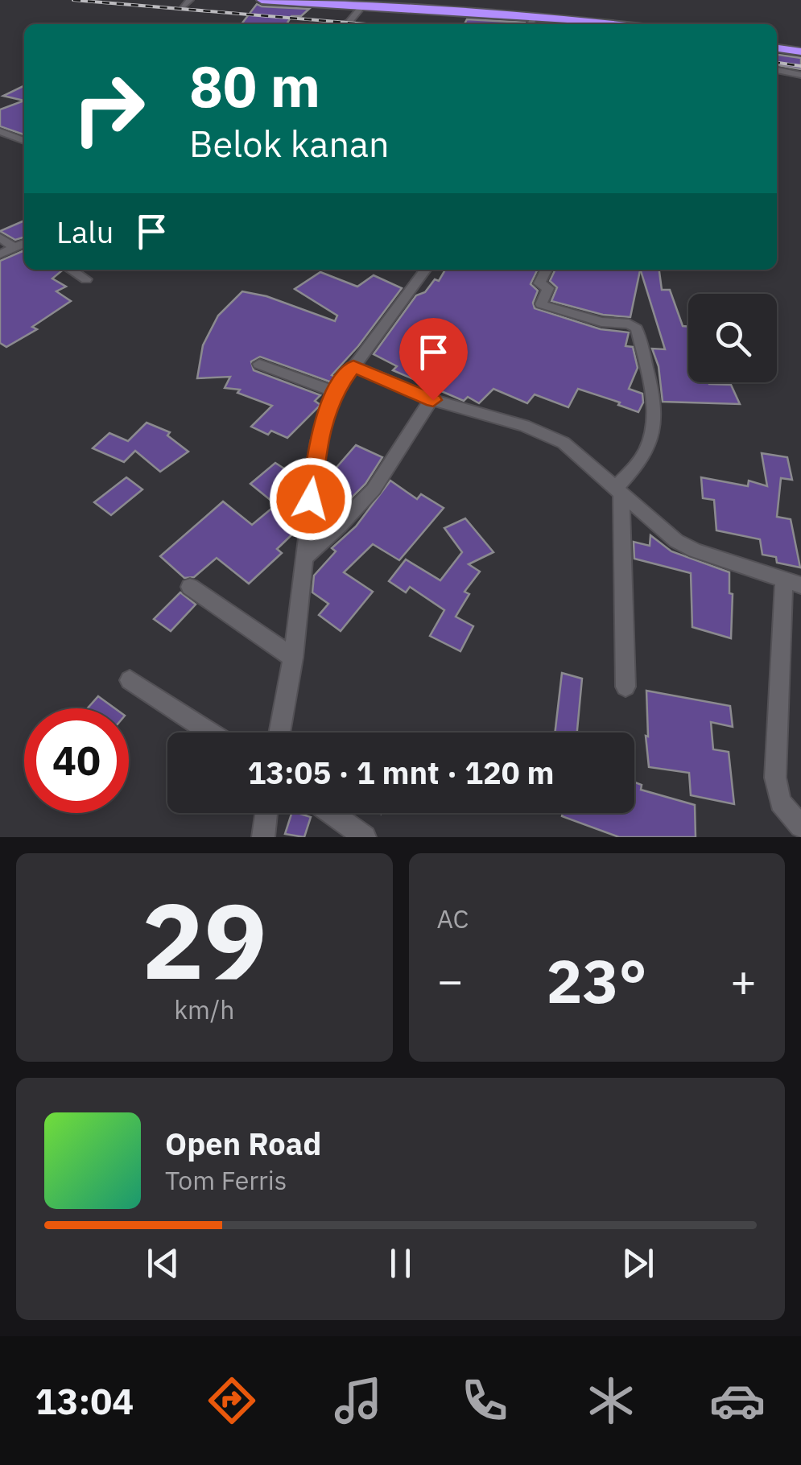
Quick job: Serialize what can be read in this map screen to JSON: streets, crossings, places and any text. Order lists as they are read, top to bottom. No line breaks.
{"page":{"turn":["80 m","Belok kanan"],"then":"Lalu","limit":"40","trip":"13:05 · 1 mnt · 120 m","tile":[["29","km/h"],"AC"],"heat":["−","23°","+"],"song":["Open Road","Tom Ferris"],"tabs":"13:04"}}
